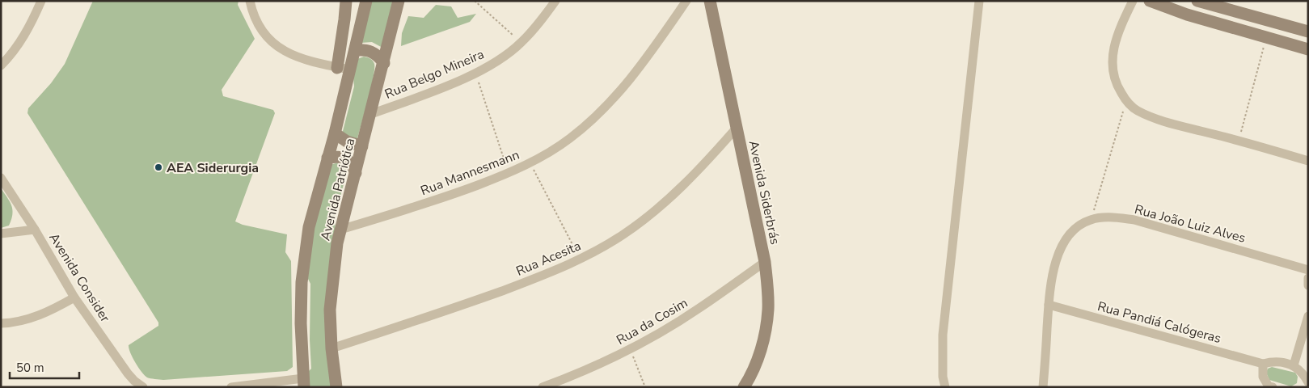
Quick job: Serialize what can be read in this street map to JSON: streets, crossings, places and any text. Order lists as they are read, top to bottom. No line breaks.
{"streets":{"main road":["Avenida Patriótica","Avenida Siderbrás"],"street":["Rua Belgo Mineira","Rua Mannesmann","Rua João Luiz Alves","Rua Acesita","Avenida Consider","Rua da Cosim","Rua Pandiá Calógeras"]},"crossings":[["Rua Belgo Mineira","Avenida Patriótica"],["Rua Mannesmann","Avenida Patriótica"],["Avenida Patriótica","Rua Acesita"],["Avenida Siderbrás","Rua Acesita"],["Avenida Siderbrás","Rua da Cosim"],["Rua João Luiz Alves","Rua Pandiá Calógeras"]],"places":["AEA Siderurgia"],"scale_bar":"50 m"}
